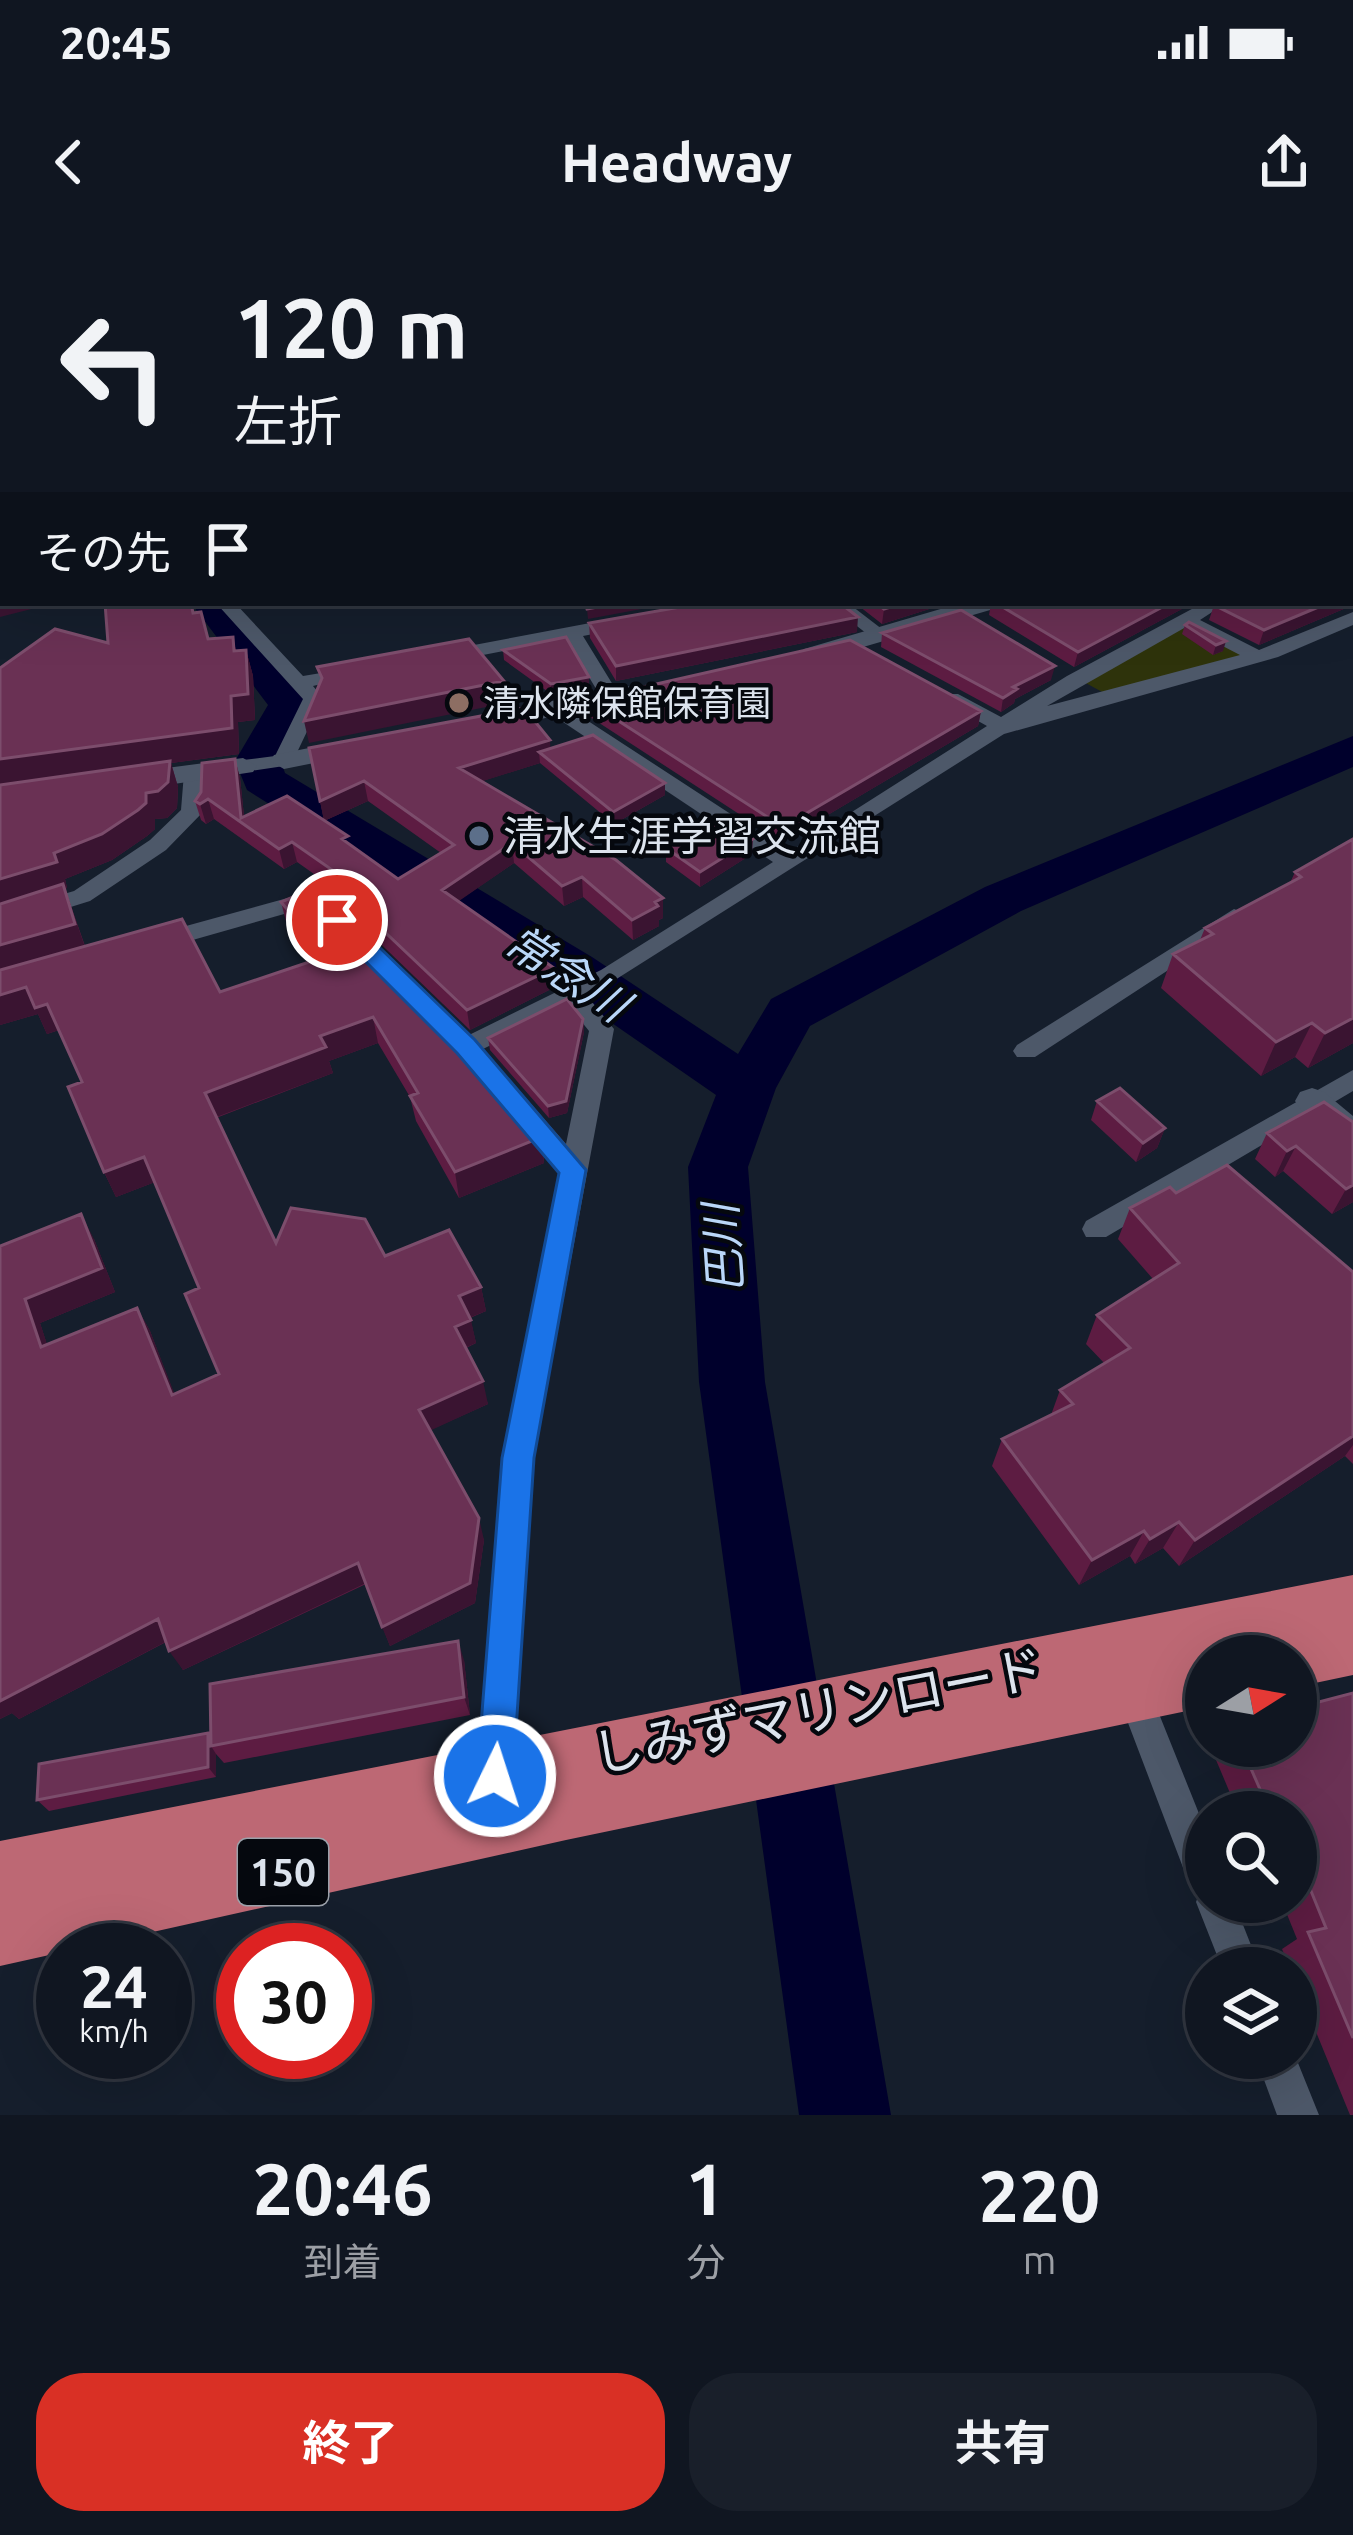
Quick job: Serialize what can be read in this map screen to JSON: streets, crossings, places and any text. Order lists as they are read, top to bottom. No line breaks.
{"streets":{"highway":["しみずマリンロード","150"]},"water":["常念川","巴川"],"places":["清水隣保館保育園","清水生涯学習交流館"],"north":"right","page":{"status":"20:45","header":"Headway","turn":["120 m","左折"],"then":"その先","speed":"24 km/h","limit":"30","eta":["20:46","到着","1","分","220","m"],"buttons":["終了","共有"]}}
